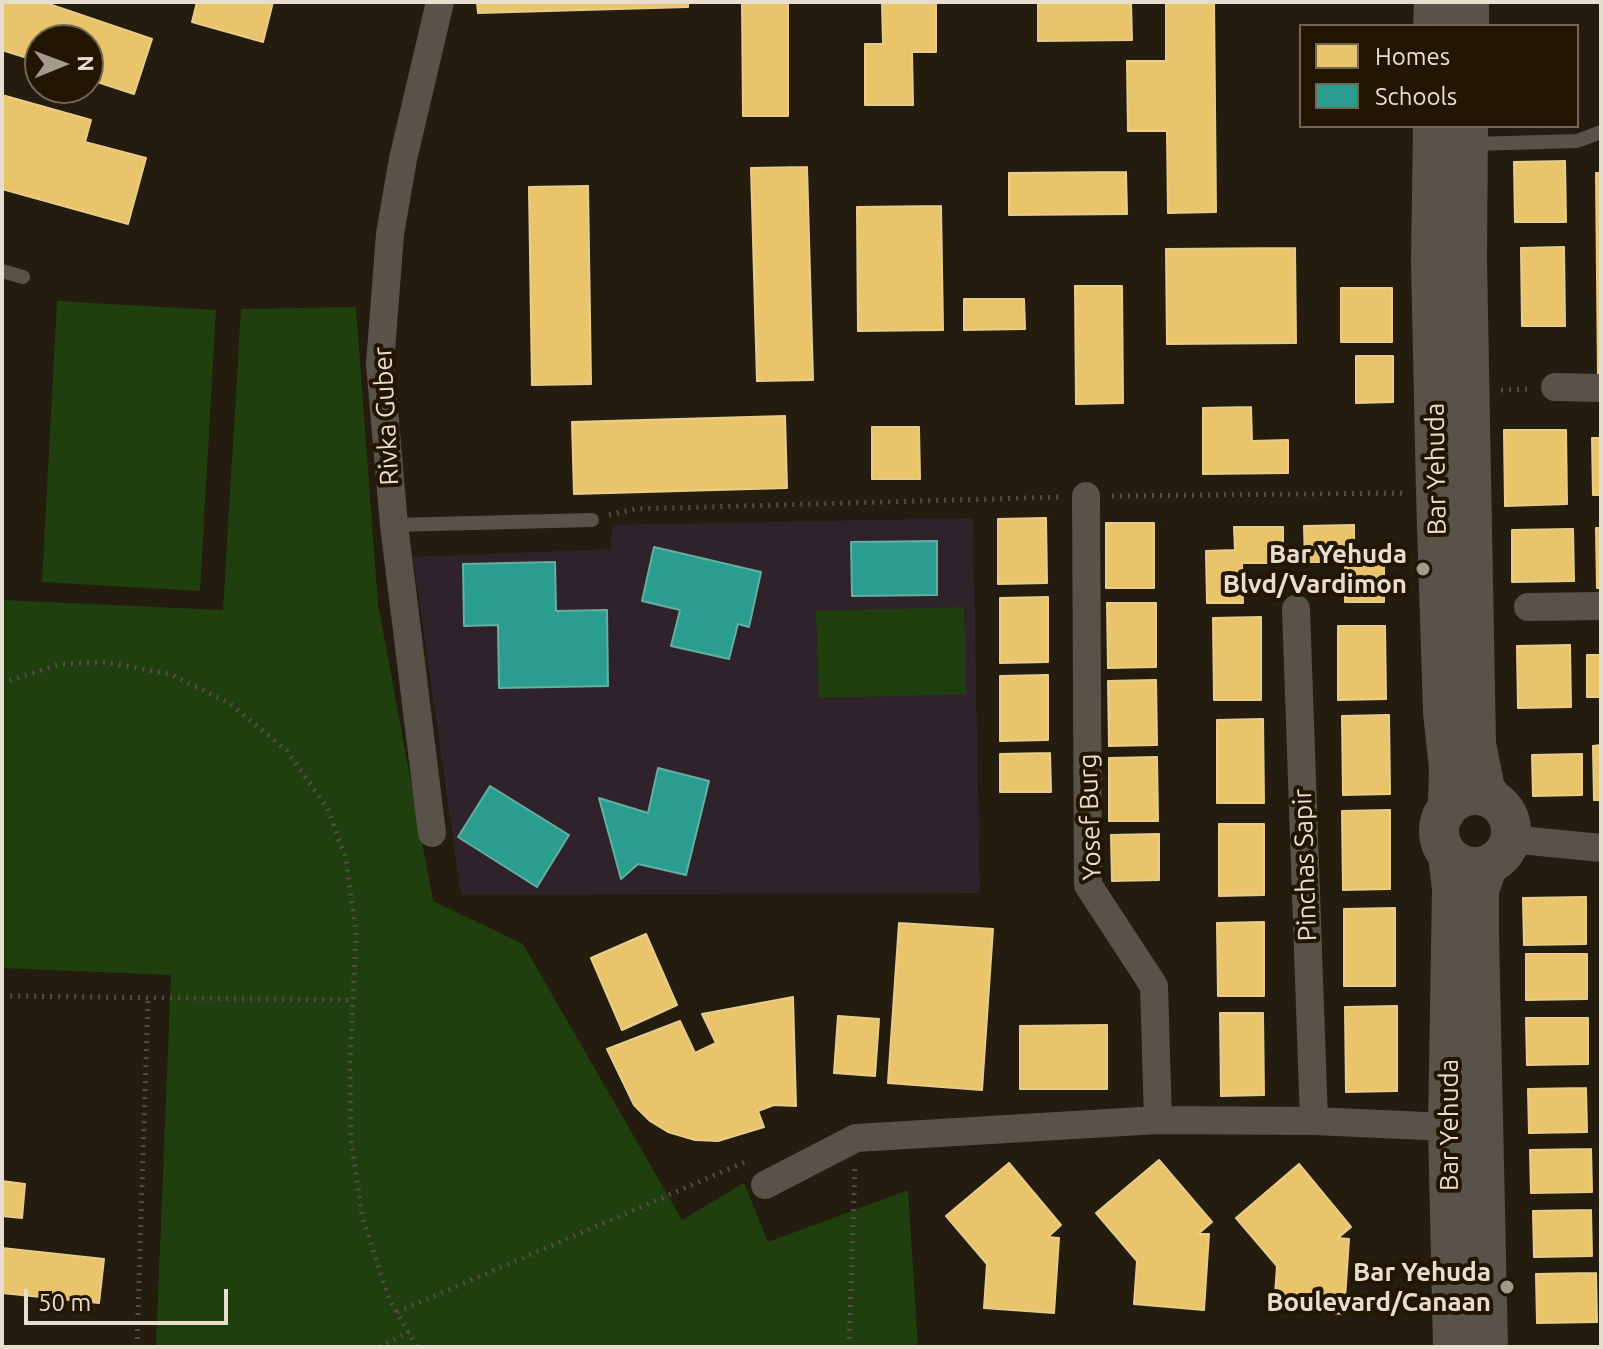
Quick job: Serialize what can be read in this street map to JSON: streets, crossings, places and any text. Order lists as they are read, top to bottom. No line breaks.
{"streets":{"street":["Rivka Guber","Bar Yehuda","Yosef Burg","Pinchas Sapir"]},"places":["Bar Yehuda Blvd/Vardimon","Bar Yehuda Boulevard/Canaan"],"legend":["Homes","Schools"],"scale_bar":"50 m","north":"right"}
